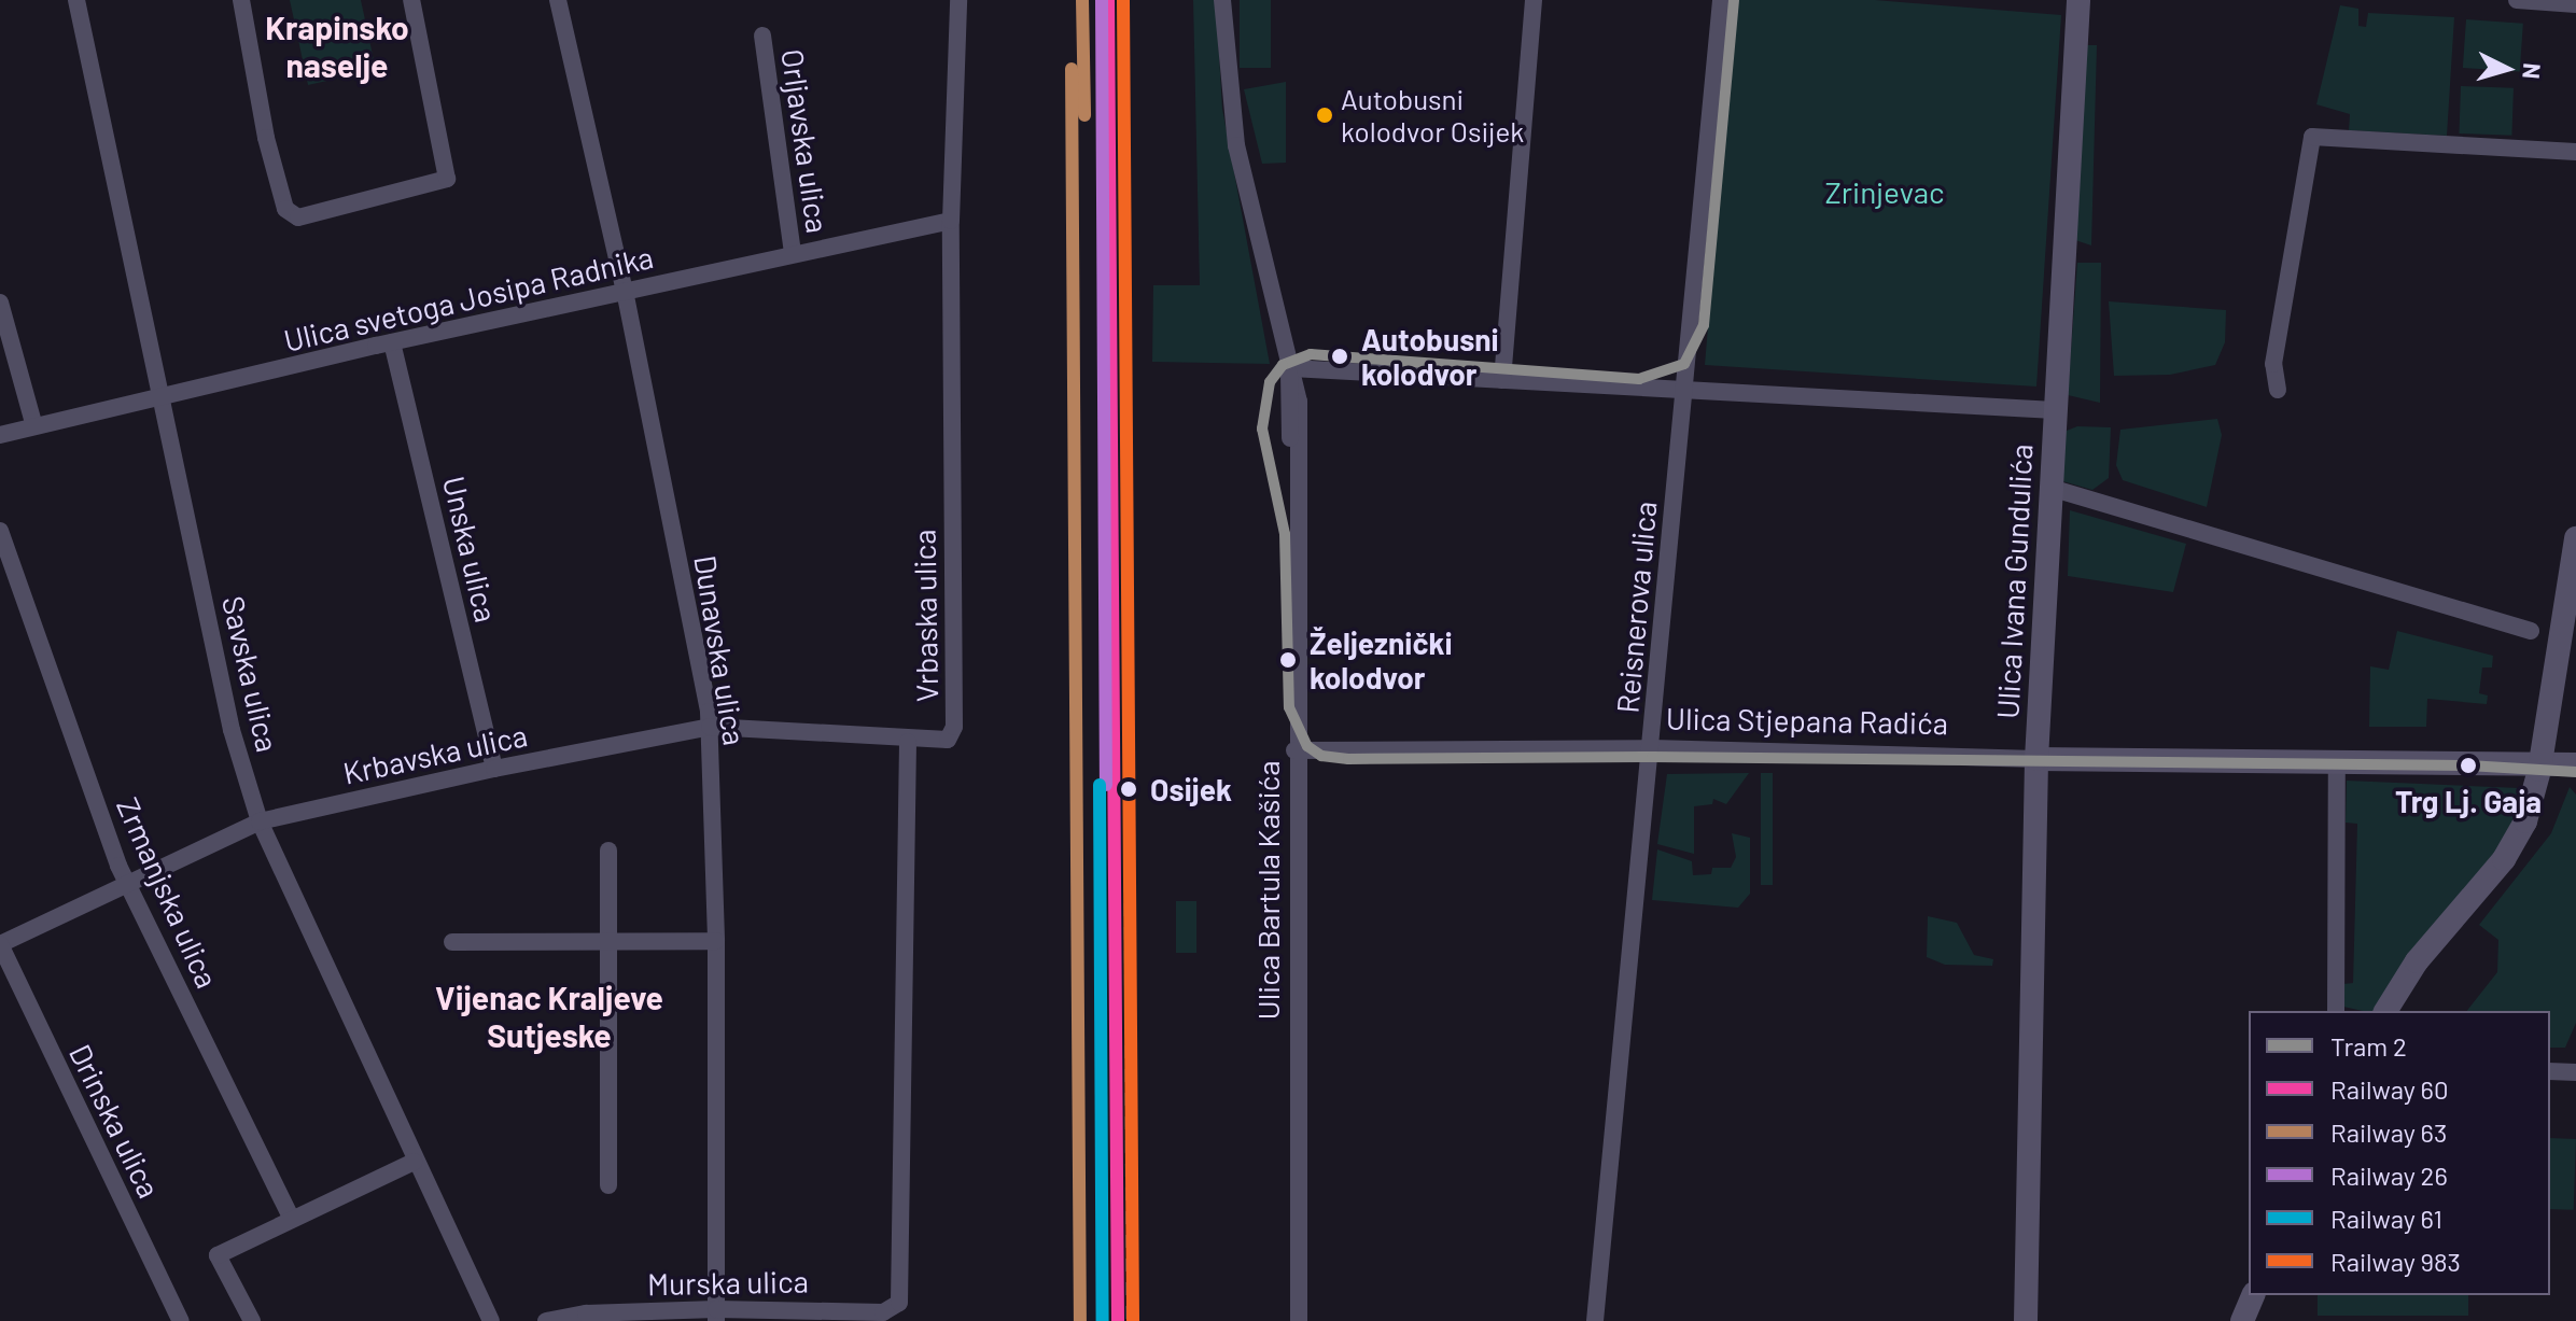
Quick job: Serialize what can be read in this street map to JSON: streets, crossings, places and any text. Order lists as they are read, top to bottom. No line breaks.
{"streets":{"main road":["Ulica Ivana Gundulića","Ulica Stjepana Radića"],"street":["Orljavska ulica","Ulica svetoga Josipa Radnika","Unska ulica","Reisnerova ulica","Vrbaska ulica","Dunavska ulica","Savska ulica","Krbavska ulica","Ulica Bartula Kašića","Zrmanjska ulica","Drinska ulica","Murska ulica"]},"crossings":[["Orljavska ulica","Ulica svetoga Josipa Radnika"],["Ulica svetoga Josipa Radnika","Unska ulica"],["Ulica svetoga Josipa Radnika","Vrbaska ulica"],["Ulica svetoga Josipa Radnika","Dunavska ulica"],["Ulica svetoga Josipa Radnika","Savska ulica"],["Unska ulica","Krbavska ulica"],["Ulica Ivana Gundulića","Ulica Stjepana Radića"],["Reisnerova ulica","Ulica Stjepana Radića"],["Vrbaska ulica","Krbavska ulica"],["Vrbaska ulica","Murska ulica"],["Dunavska ulica","Krbavska ulica"],["Dunavska ulica","Murska ulica"],["Savska ulica","Krbavska ulica"],["Ulica Stjepana Radića","Ulica Bartula Kašića"],["Krbavska ulica","Zrmanjska ulica"],["Krbavska ulica","Drinska ulica"]],"districts":["Krapinsko naselje","Vijenac Kraljeve Sutjeske"],"parks":["Zrinjevac"],"places":["Autobusni kolodvor Osijek","Autobusni kolodvor","Željeznički kolodvor","Trg Lj. Gaja","Osijek"],"lines":["tram line 2","rail line 60","rail line 63","rail line 26","rail line 983","rail line 61"],"legend":["Tram 2","Railway 60","Railway 63","Railway 26","Railway 61","Railway 983"],"north":"right"}
